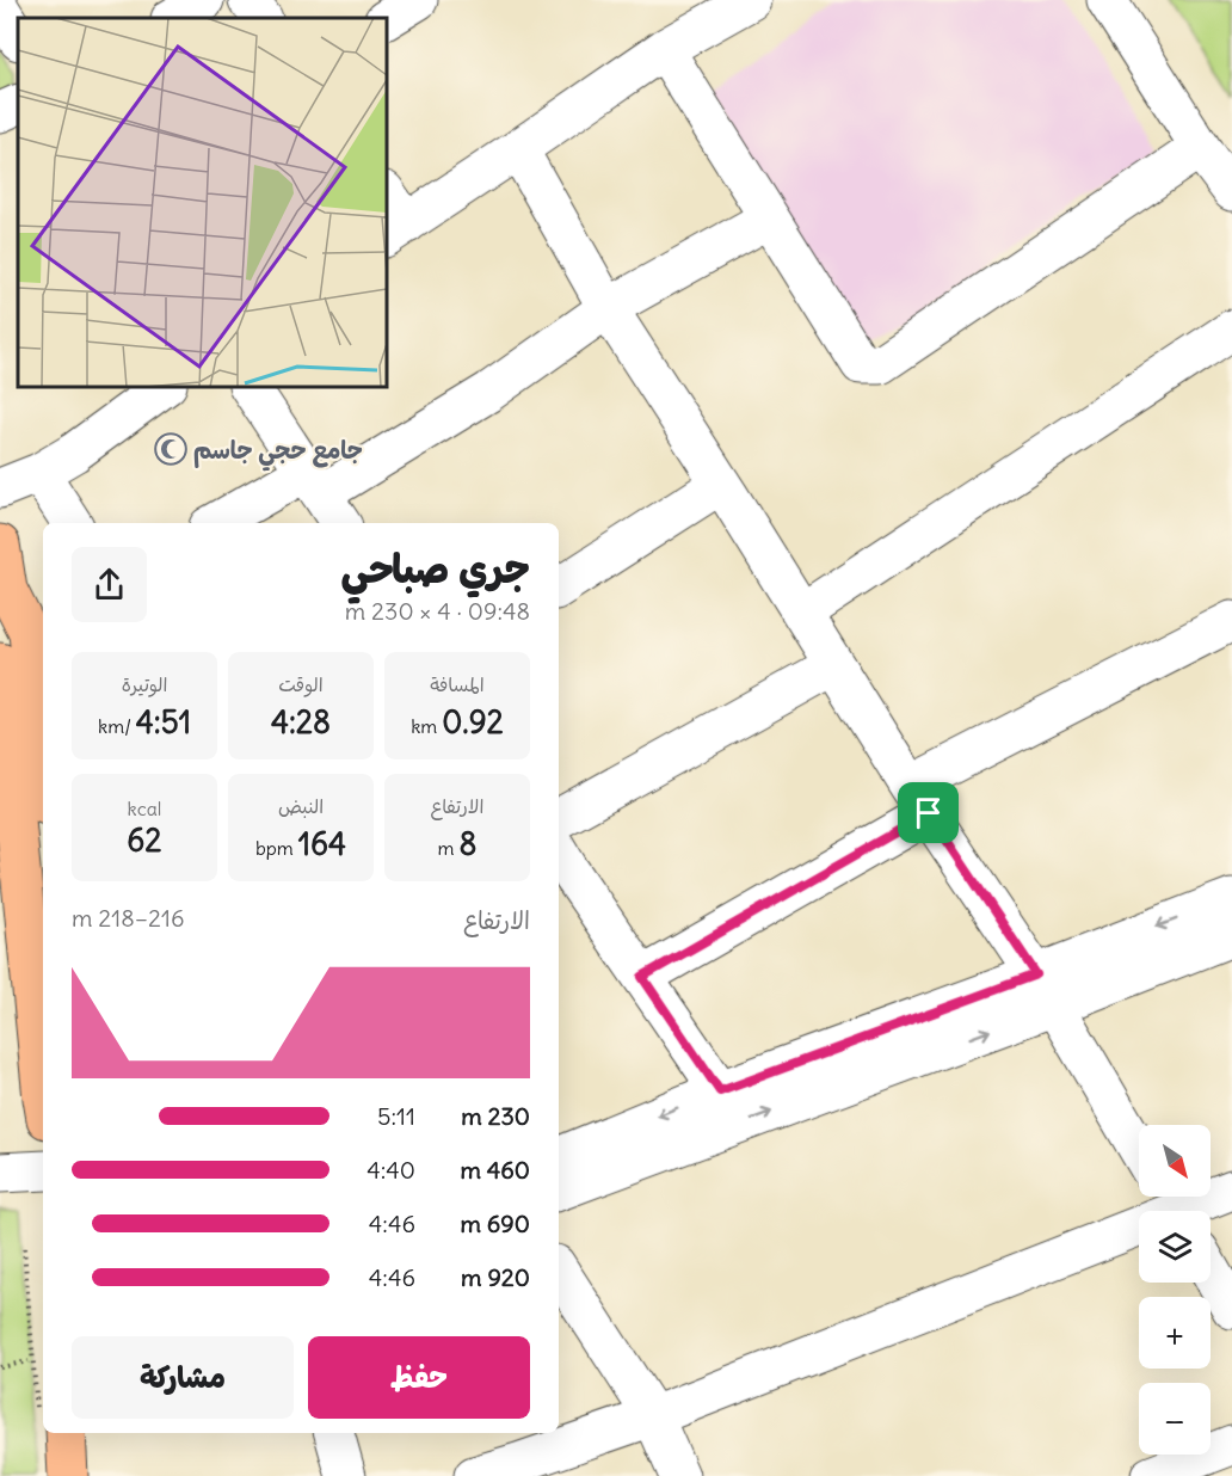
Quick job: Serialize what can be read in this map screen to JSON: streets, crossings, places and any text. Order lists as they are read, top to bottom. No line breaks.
{"places":{"mosque":["جامع حجي جاسم"]},"north":"bottom right","page":{"heading":["جري صباحي","09:48 · 4 × 230 m"],"stats":[["المسافة","0.92 km"],["الوقت","4:28"],["الوتيرة","4:51 /km"],["الارتفاع","8 m"],["النبض","164 bpm"],["kcal","62"]],"chart":["الارتفاع","216–218 m"],"list":[{"name":"230 m","note":"5:11"},{"name":"460 m","note":"4:40"},{"name":"690 m","note":"4:46"},{"name":"920 m","note":"4:46"}],"map_buttons":["+","−"],"buttons":["حفظ","مشاركة"]}}
